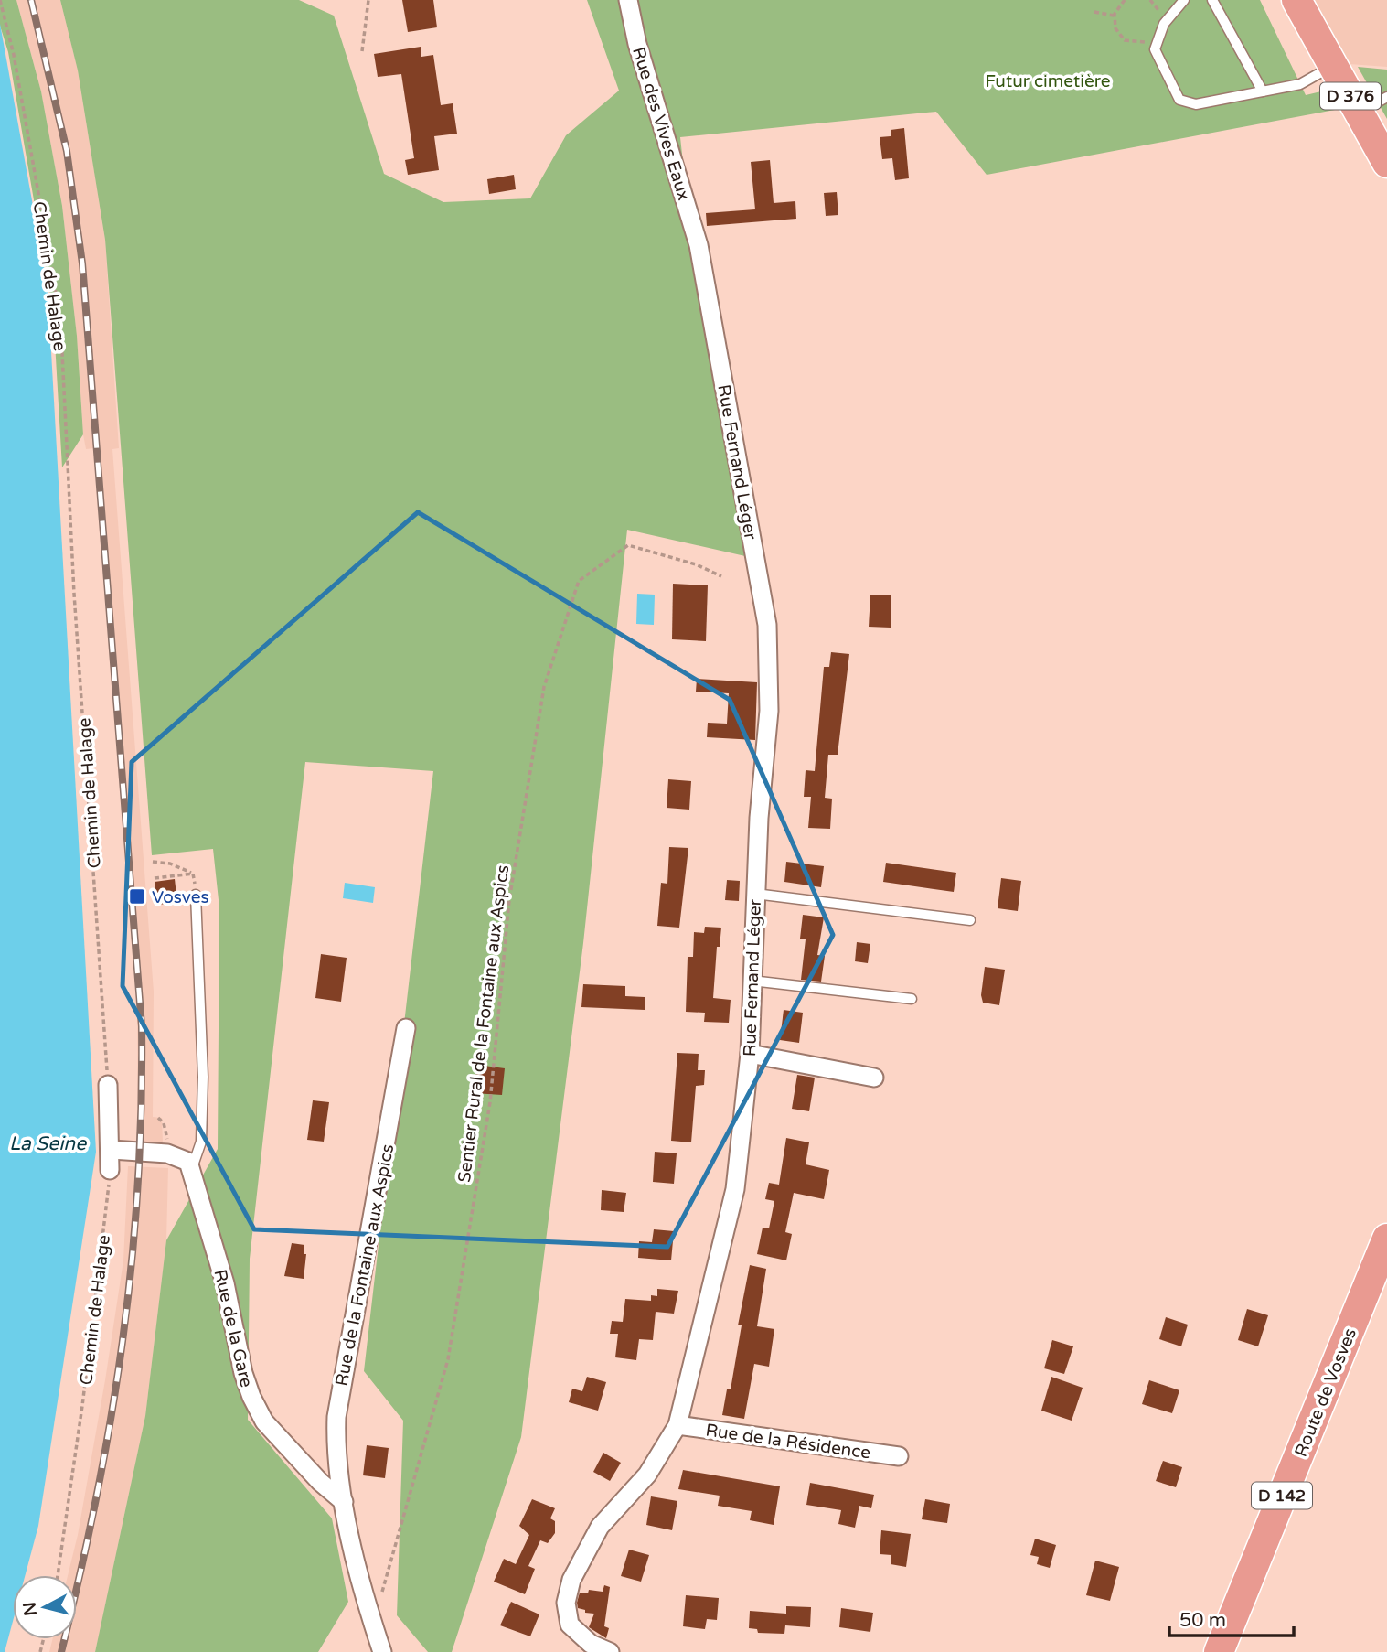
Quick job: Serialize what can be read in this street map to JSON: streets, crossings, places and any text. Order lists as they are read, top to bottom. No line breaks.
{"streets":{"main road":["D 376","Route de Vosves","D 142"],"street":["Rue des Vives Eaux","Rue Fernand Léger","Rue de la Fontaine aux Aspics","Rue de la Gare","Rue de la Résidence"],"path":["Chemin de Halage","Sentier Rural de la Fontaine aux Aspics"]},"crossings":[["Rue des Vives Eaux","Rue Fernand Léger"],["Rue Fernand Léger","Rue de la Résidence"],["Rue de la Fontaine aux Aspics","Rue de la Gare"]],"water":["La Seine"],"parks":["Futur cimetière"],"places":{"transit":["Vosves"]},"scale_bar":"50 m","north":"left"}
